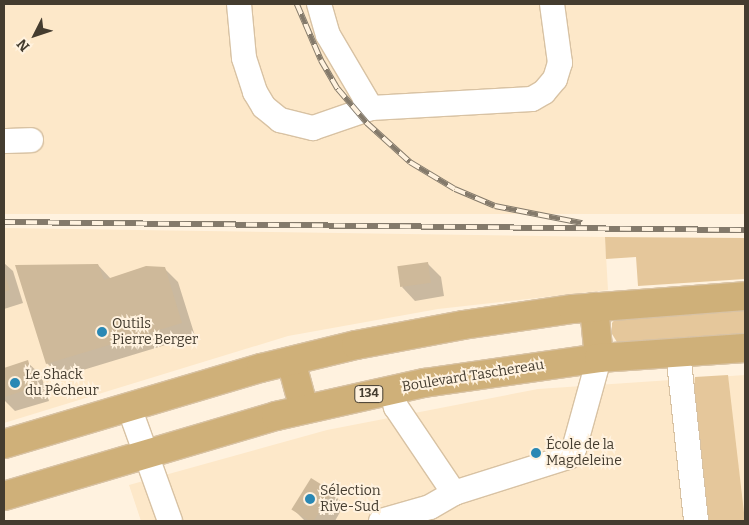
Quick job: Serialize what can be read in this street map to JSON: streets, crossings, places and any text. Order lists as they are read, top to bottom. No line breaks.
{"streets":{"main road":["Boulevard Taschereau","134"]},"places":["Outils Pierre Berger","Le Shack du Pêcheur","École de la Magdeleine","Sélection Rive-Sud"],"north":"bottom left"}
